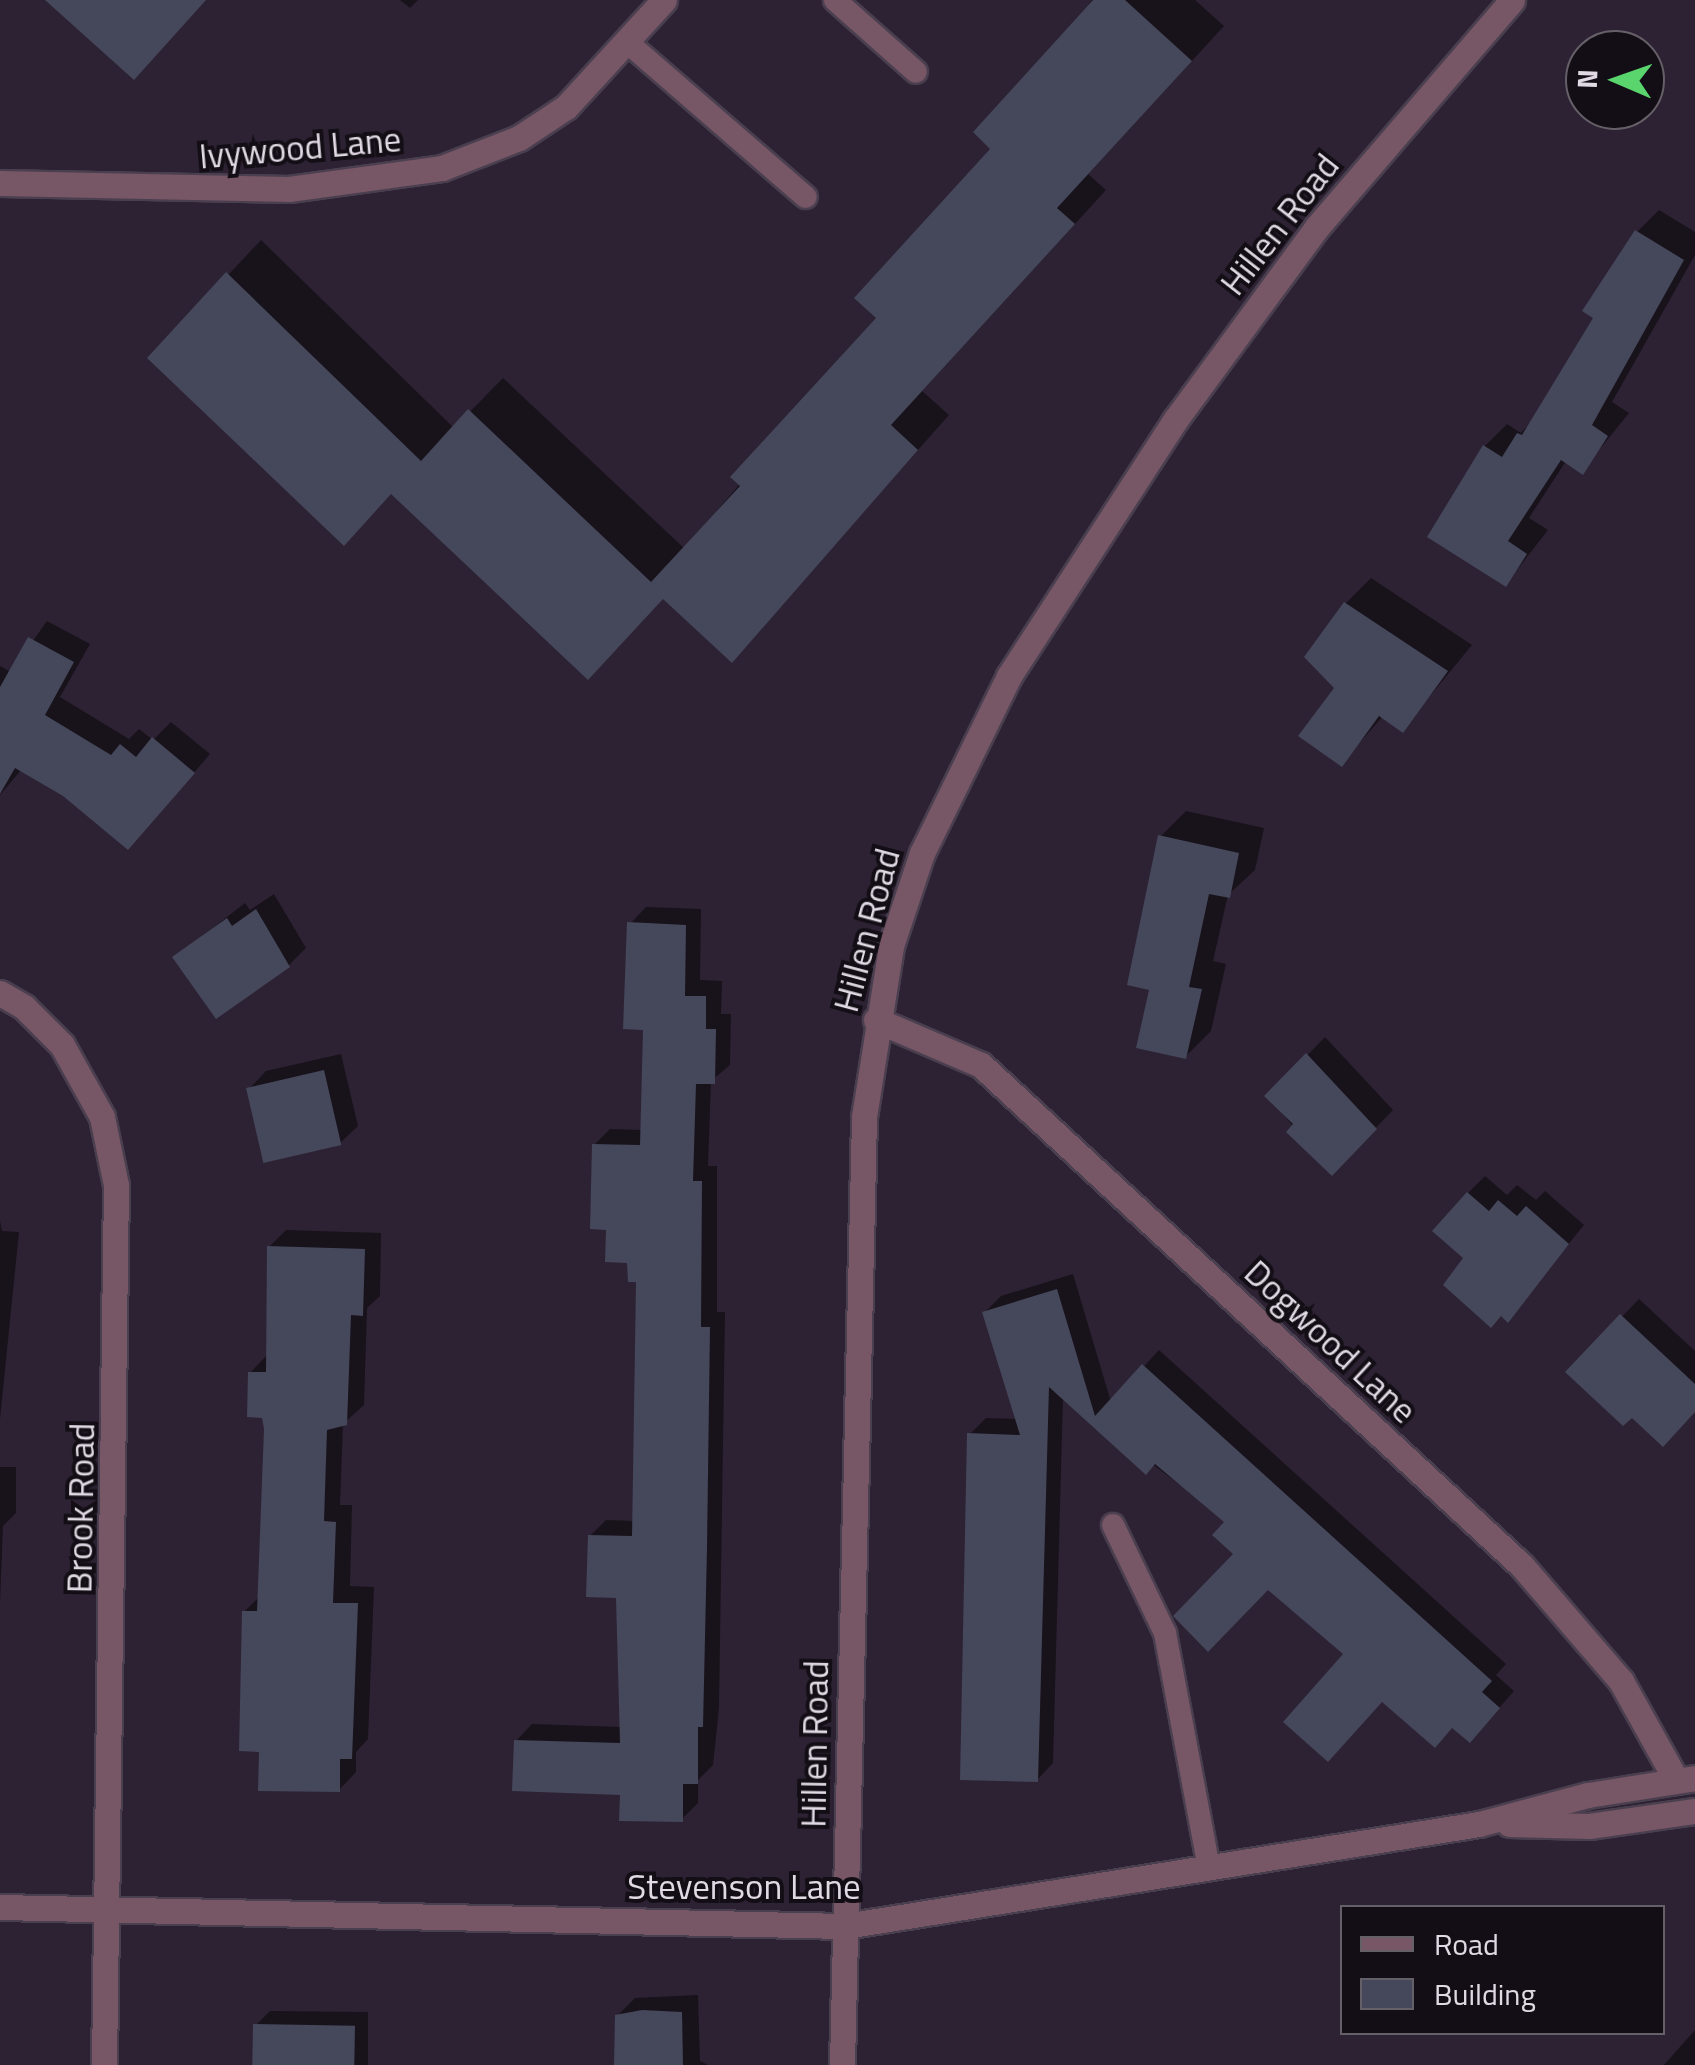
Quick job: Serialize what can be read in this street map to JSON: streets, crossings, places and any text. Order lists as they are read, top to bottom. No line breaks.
{"streets":{"street":["Ivywood Lane","Hillen Road","Dogwood Lane","Brook Road","Stevenson Lane"]},"crossings":[["Hillen Road","Dogwood Lane"],["Hillen Road","Stevenson Lane"],["Dogwood Lane","Stevenson Lane"],["Brook Road","Stevenson Lane"]],"legend":["Road","Building"],"north":"left"}
